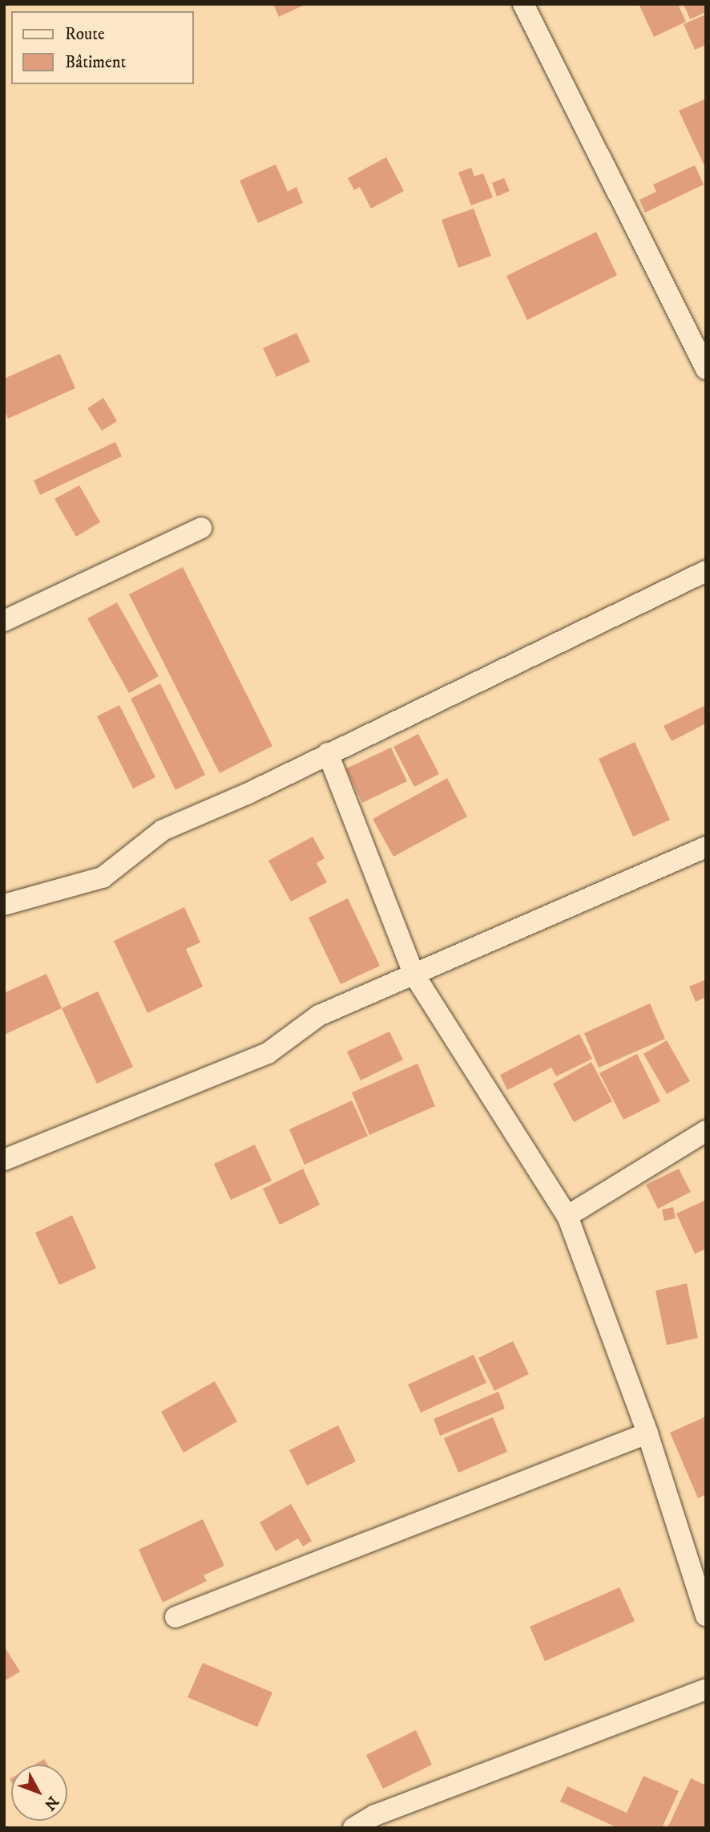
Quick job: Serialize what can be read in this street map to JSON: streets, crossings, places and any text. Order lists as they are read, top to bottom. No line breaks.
{"legend":["Route","Bâtiment"],"north":"bottom right"}
